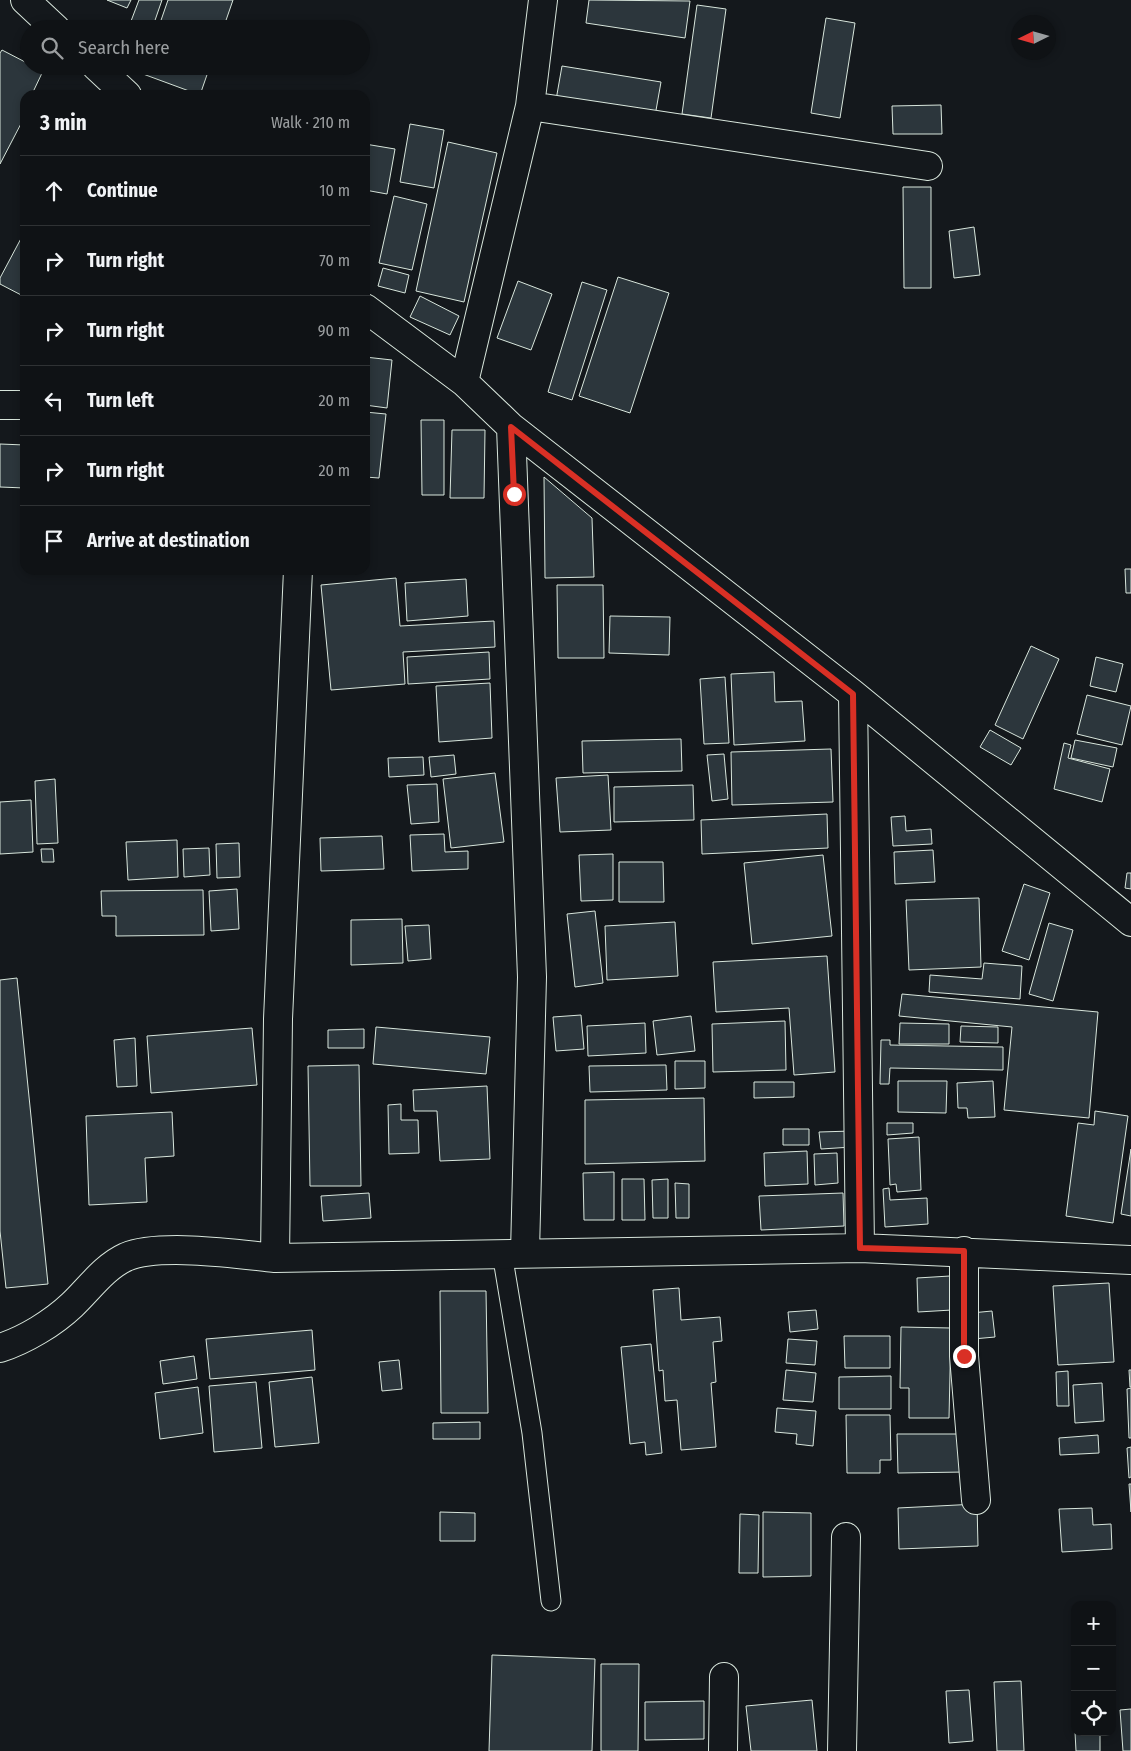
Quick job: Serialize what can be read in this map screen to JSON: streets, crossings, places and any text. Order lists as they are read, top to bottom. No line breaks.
{"north":"left","page":{"search":"Search here","heading":["3 min","Walk · 210 m"],"list":[["Continue","10 m"],["Turn right","70 m"],["Turn right","90 m"],["Turn left","20 m"],["Turn right","20 m"],"Arrive at destination"],"map_buttons":["+","−"]}}
